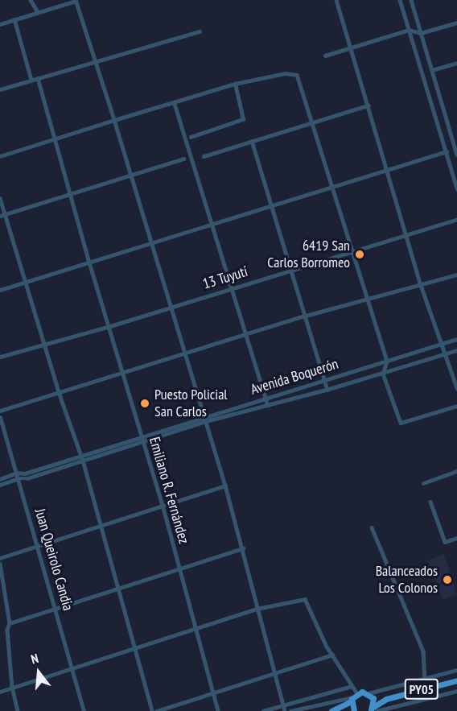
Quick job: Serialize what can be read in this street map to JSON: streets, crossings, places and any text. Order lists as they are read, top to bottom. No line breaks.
{"streets":{"highway":["PY05"],"street":["13 Tuyutí","Avenida Boquerón","Emiliano R. Fernández","Juan Queirolo Candia"]},"crossings":[["13 Tuyutí","Emiliano R. Fernández"],["Avenida Boquerón","Emiliano R. Fernández"],["Avenida Boquerón","Juan Queirolo Candia"]],"places":["6419 San Carlos Borromeo","Puesto Policial San Carlos","Balanceados Los Colonos"],"north":"top"}
